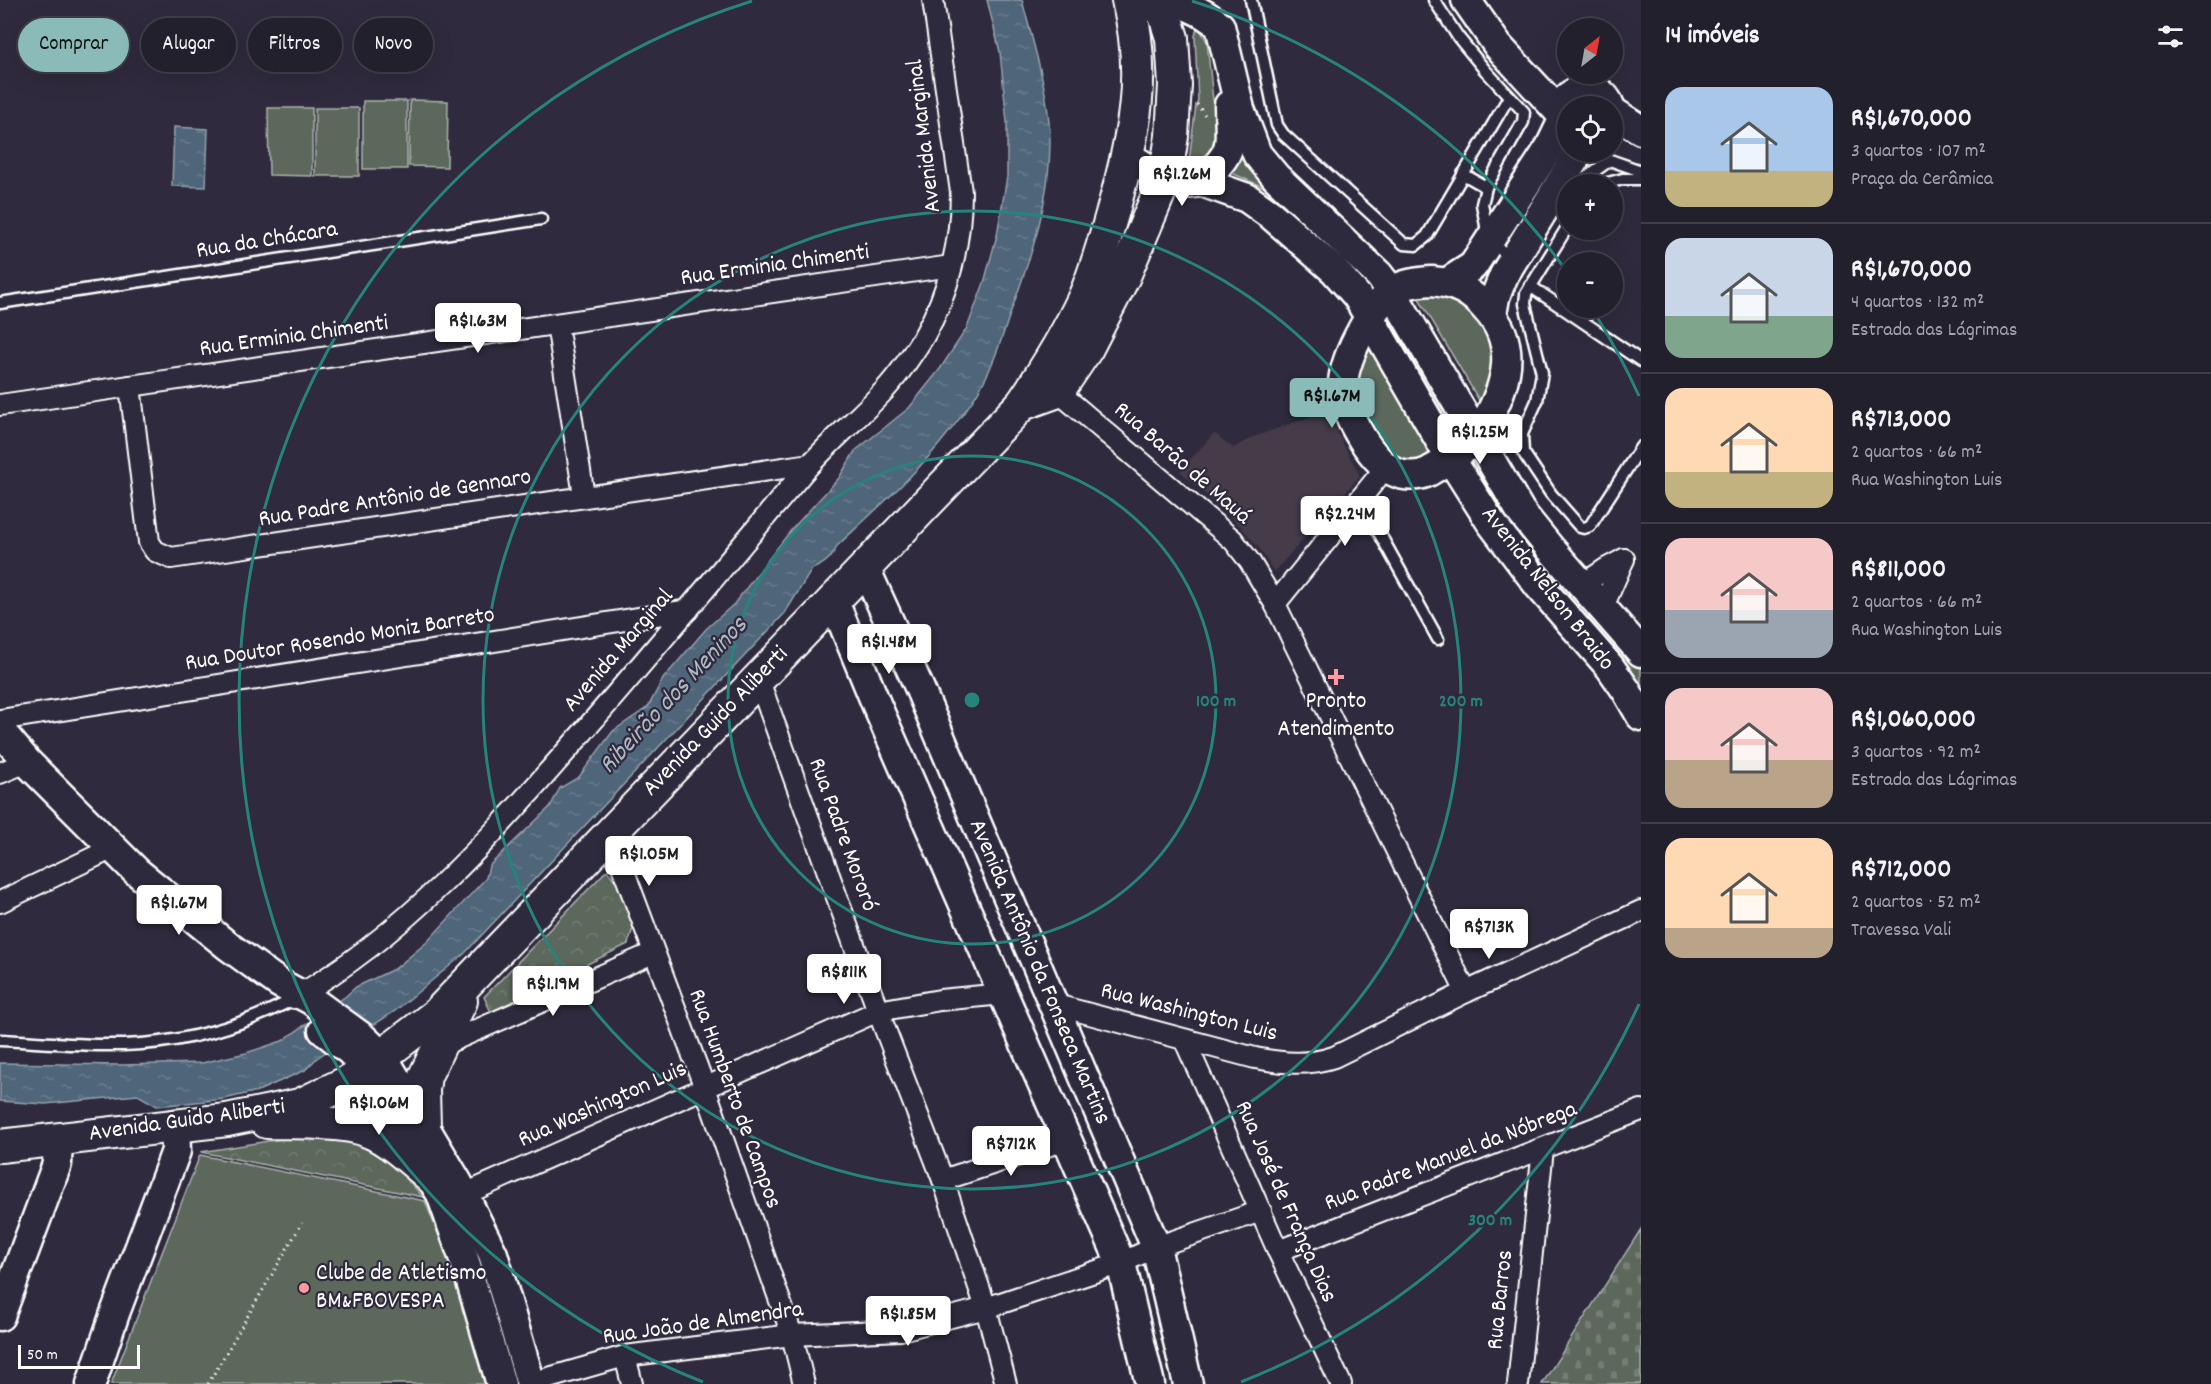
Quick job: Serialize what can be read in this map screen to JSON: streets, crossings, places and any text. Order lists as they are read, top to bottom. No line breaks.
{"streets":{"main road":["Avenida Guido Aliberti"],"street":["Avenida Marginal","Rua Erminia Chimenti","Rua Barão de Mauá","Rua Padre Antônio de Gennaro","Avenida Nelson Braido","Rua Doutor Rosendo Moniz Barreto","Rua Padre Mororó","Avenida Antônio da Fonseca Martins","Rua Washington Luis","Rua Humberto de Campos","Rua Padre Manuel da Nóbrega","Rua José de França Dias","Rua Barros","Rua João de Almendra"],"lane":["Rua da Chácara"]},"crossings":[["Avenida Marginal","Rua Erminia Chimenti"],["Avenida Marginal","Rua Padre Antônio de Gennaro"],["Avenida Marginal","Rua Doutor Rosendo Moniz Barreto"],["Rua Erminia Chimenti","Rua Padre Antônio de Gennaro"],["Rua Barão de Mauá","Avenida Guido Aliberti"],["Rua Barão de Mauá","Rua Washington Luis"],["Avenida Guido Aliberti","Rua Padre Mororó"],["Avenida Guido Aliberti","Avenida Antônio da Fonseca Martins"],["Avenida Guido Aliberti","Rua Humberto de Campos"],["Rua Padre Mororó","Rua Washington Luis"],["Rua Padre Mororó","Rua João de Almendra"],["Avenida Antônio da Fonseca Martins","Rua Washington Luis"],["Avenida Antônio da Fonseca Martins","Rua João de Almendra"],["Rua Washington Luis","Rua Humberto de Campos"],["Rua Washington Luis","Rua José de França Dias"],["Rua Humberto de Campos","Rua João de Almendra"],["Rua Padre Manuel da Nóbrega","Rua José de França Dias"],["Rua Padre Manuel da Nóbrega","Rua Barros"],["Rua José de França Dias","Rua João de Almendra"]],"water":["Ribeirão dos Meninos"],"places":{"health":["Pronto Atendimento"],"other":["Clube de Atletismo BM&FBOVESPA"]},"scale_bar":"50 m","north":"top right","page":{"heading":"14 imóveis","map_buttons":["+","−"],"chip":["Comprar","Alugar","Filtros","Novo"],"list":[{"name":"R$1,670,000","note":"3 quartos · 107 m² · Praça da Cerâmica"},{"name":"R$1,670,000","note":"4 quartos · 132 m² · Estrada das Lágrimas"},{"name":"R$713,000","note":"2 quartos · 66 m² · Rua Washington Luis"},{"name":"R$811,000","note":"2 quartos · 66 m² · Rua Washington Luis"},{"name":"R$1,060,000","note":"3 quartos · 92 m² · Estrada das Lágrimas"},{"name":"R$712,000","note":"2 quartos · 52 m² · Travessa Vali"}],"price":["R$1.26M","R$1.63M","R$1.67M","R$1.25M","R$2.24M","R$1.48M","R$1.05M","R$1.67M","R$713K","R$811K","R$1.19M","R$1.06M","R$712K","R$1.85M"],"scale":"50 m"},"rings":["100 m","200 m","300 m"]}
